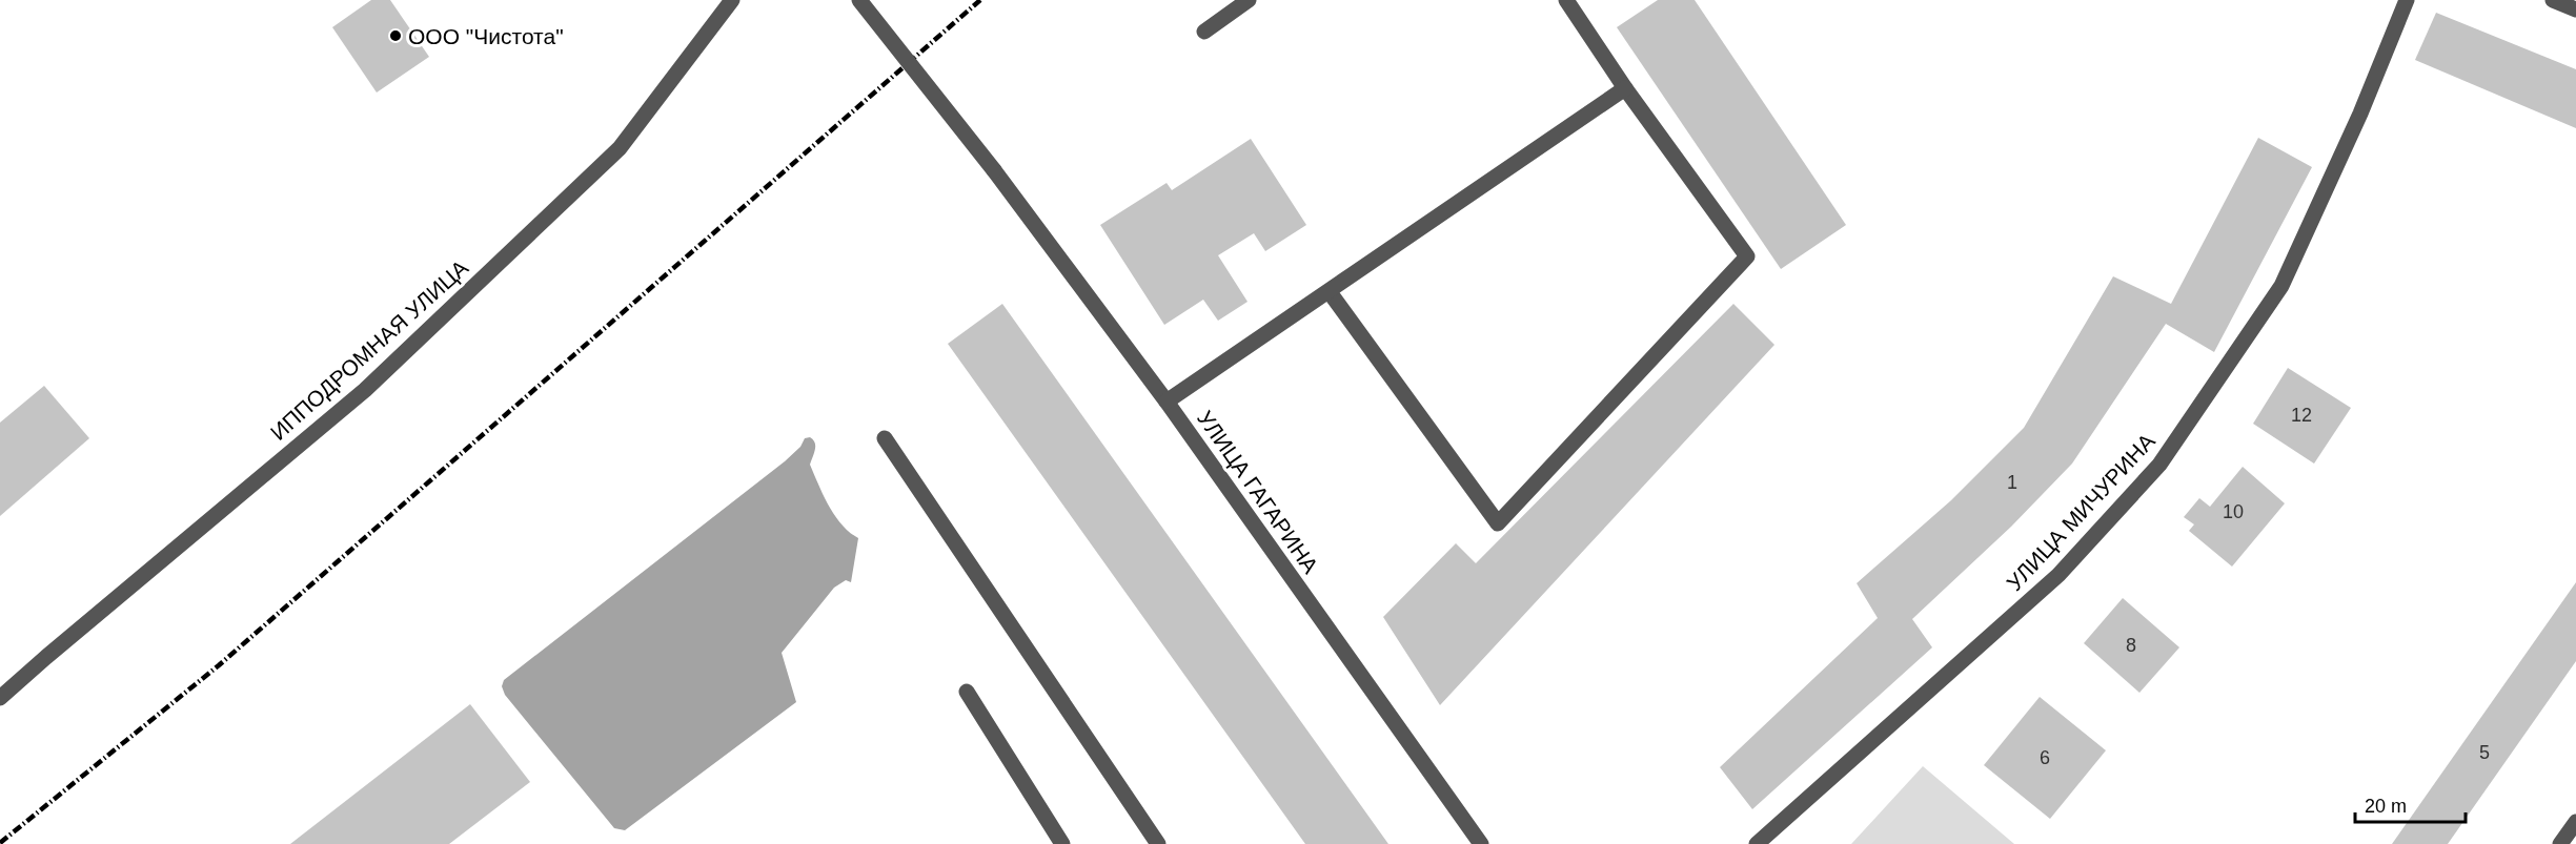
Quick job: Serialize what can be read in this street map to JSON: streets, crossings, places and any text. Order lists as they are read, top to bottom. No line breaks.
{"streets":{"street":["ИППОДРОМНАЯ УЛИЦА","УЛИЦА ГАГАРИНА","УЛИЦА МИЧУРИНА"]},"places":["ООО \"Чистота\""],"house_numbers":["12","1","10","8","5","6"],"scale_bar":"20 m"}
